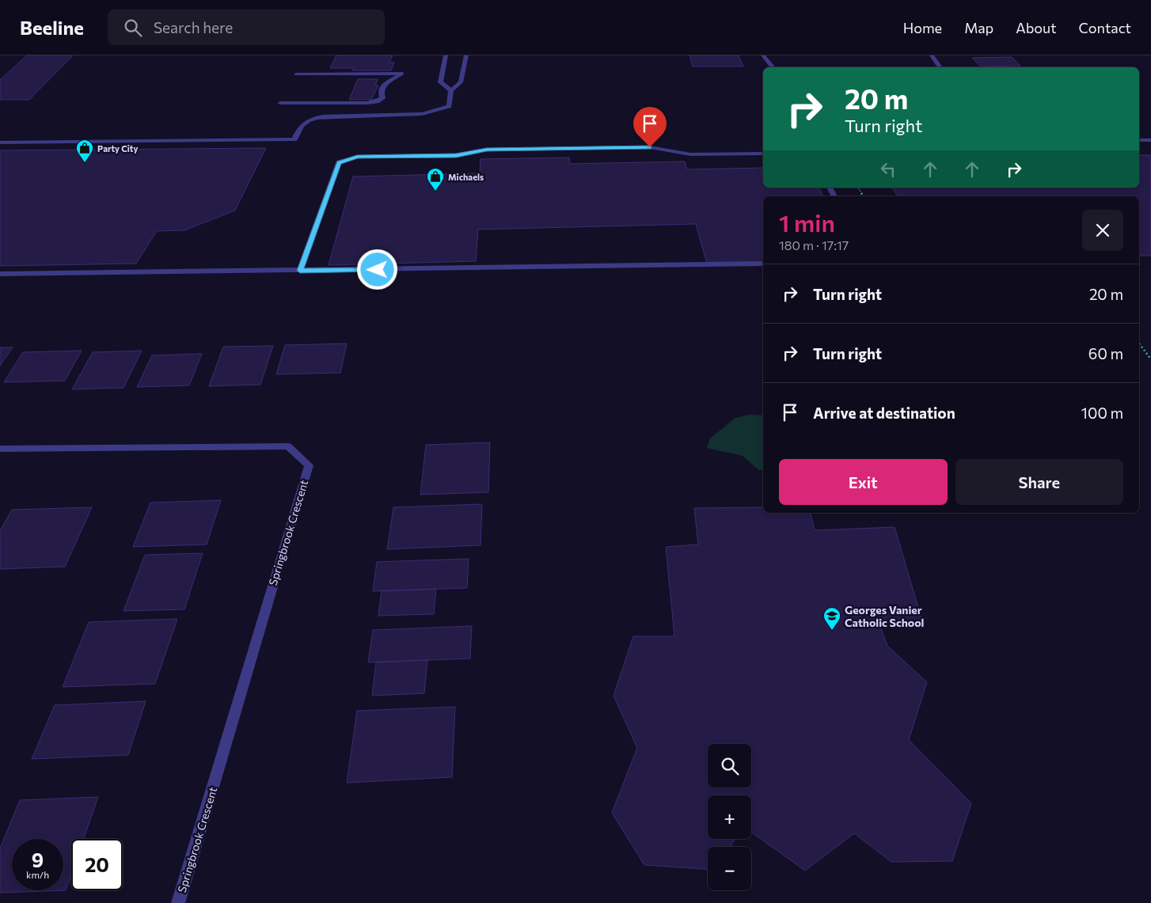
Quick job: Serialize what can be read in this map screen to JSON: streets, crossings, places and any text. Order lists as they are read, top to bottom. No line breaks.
{"streets":{"street":["Springbrook Crescent"]},"places":{"shop":["Party City","Michaels"],"school or university":["Georges Vanier Catholic School"]},"page":{"header":"Beeline","search":"Search here","nav":["Home","Map","About","Contact"],"turn":["20 m","Turn right"],"heading":["1 min","180 m · 17:17"],"list":[{"name":"Turn right","value":"20 m"},{"name":"Turn right","value":"60 m"},{"name":"Arrive at destination","value":"100 m"}],"buttons":["Exit","Share"],"map_buttons":["+","−"],"speed":"9 km/h","limit":"20"}}
